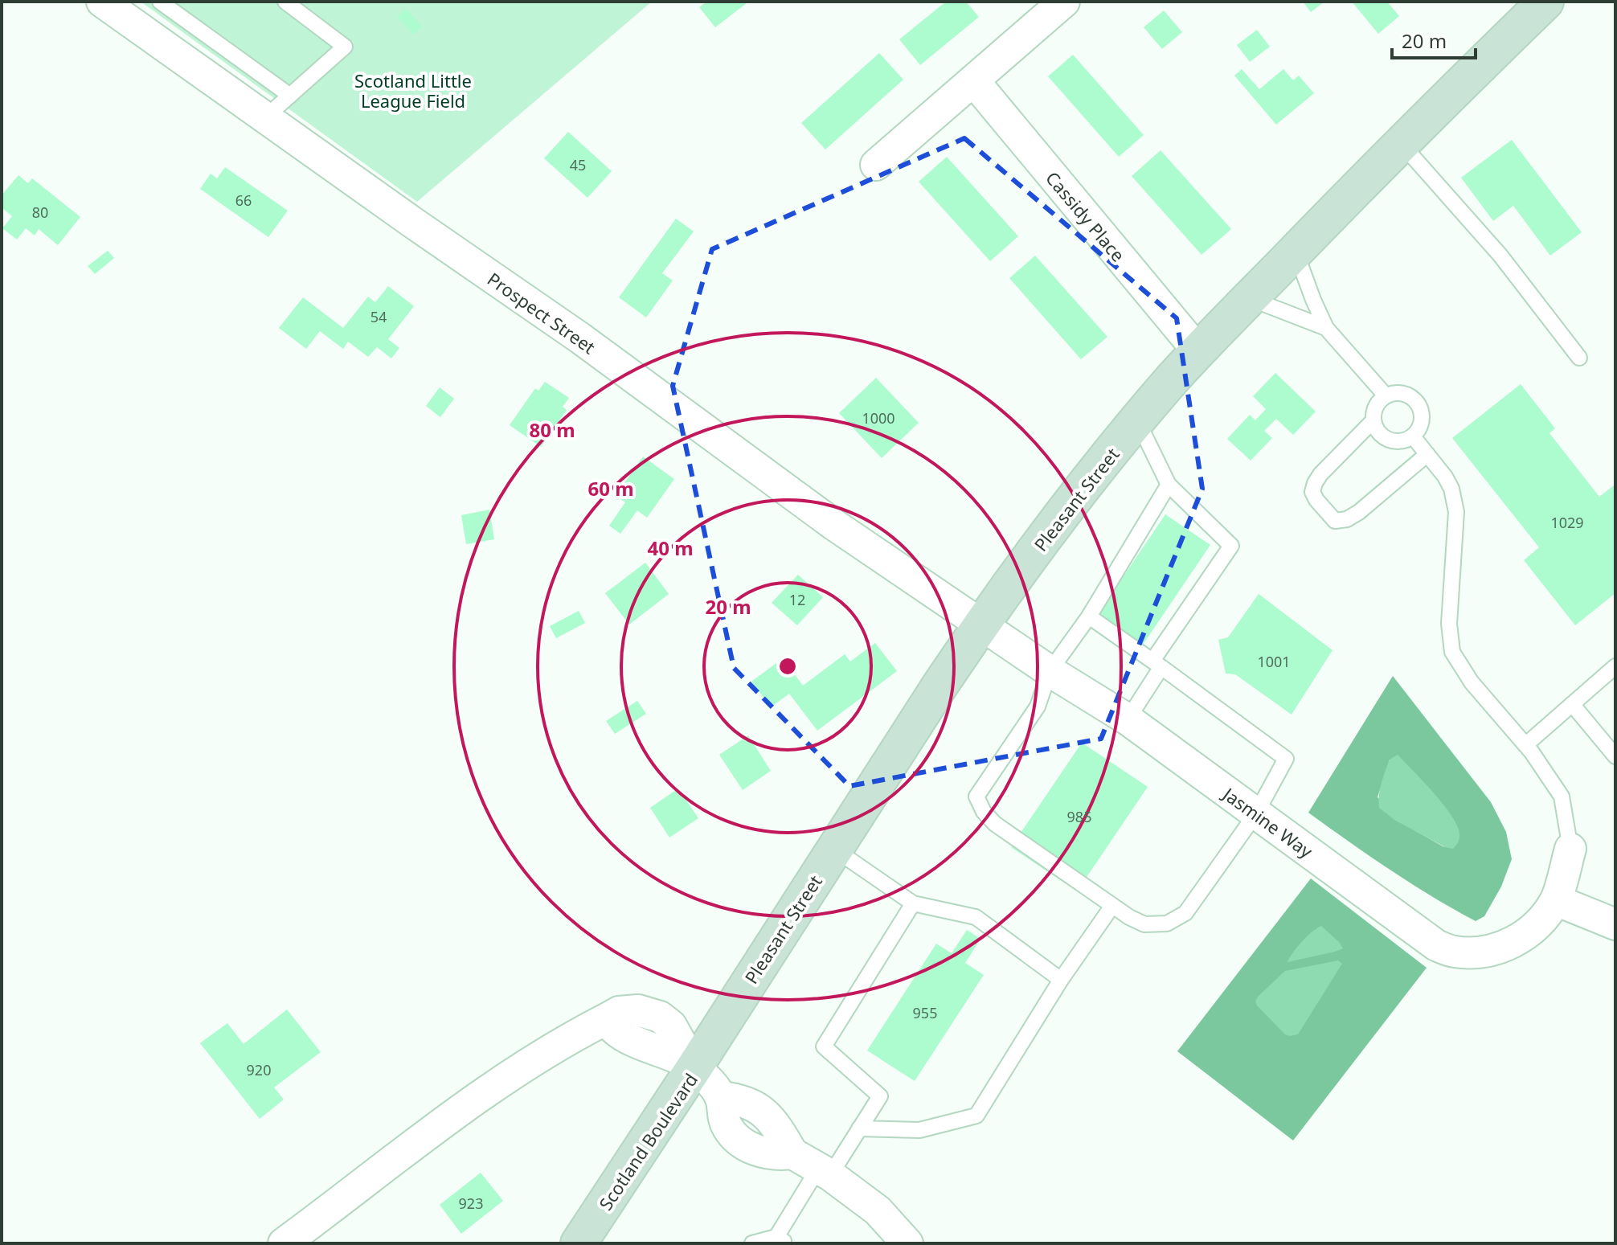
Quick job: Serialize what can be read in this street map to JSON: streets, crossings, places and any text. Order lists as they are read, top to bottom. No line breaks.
{"streets":{"main road":["Pleasant Street","Scotland Boulevard"],"street":["Cassidy Place","Prospect Street","Jasmine Way"]},"crossings":[["Cassidy Place","Pleasant Street"],["Prospect Street","Pleasant Street"],["Prospect Street","Jasmine Way"],["Pleasant Street","Jasmine Way"],["Pleasant Street","Scotland Boulevard"]],"parks":["Scotland Little League Field"],"house_numbers":["45","66","80","54","1000","1029","12","1001","985","955","920","923"],"scale_bar":"20 m","rings":["80 m","60 m","40 m","20 m"]}
